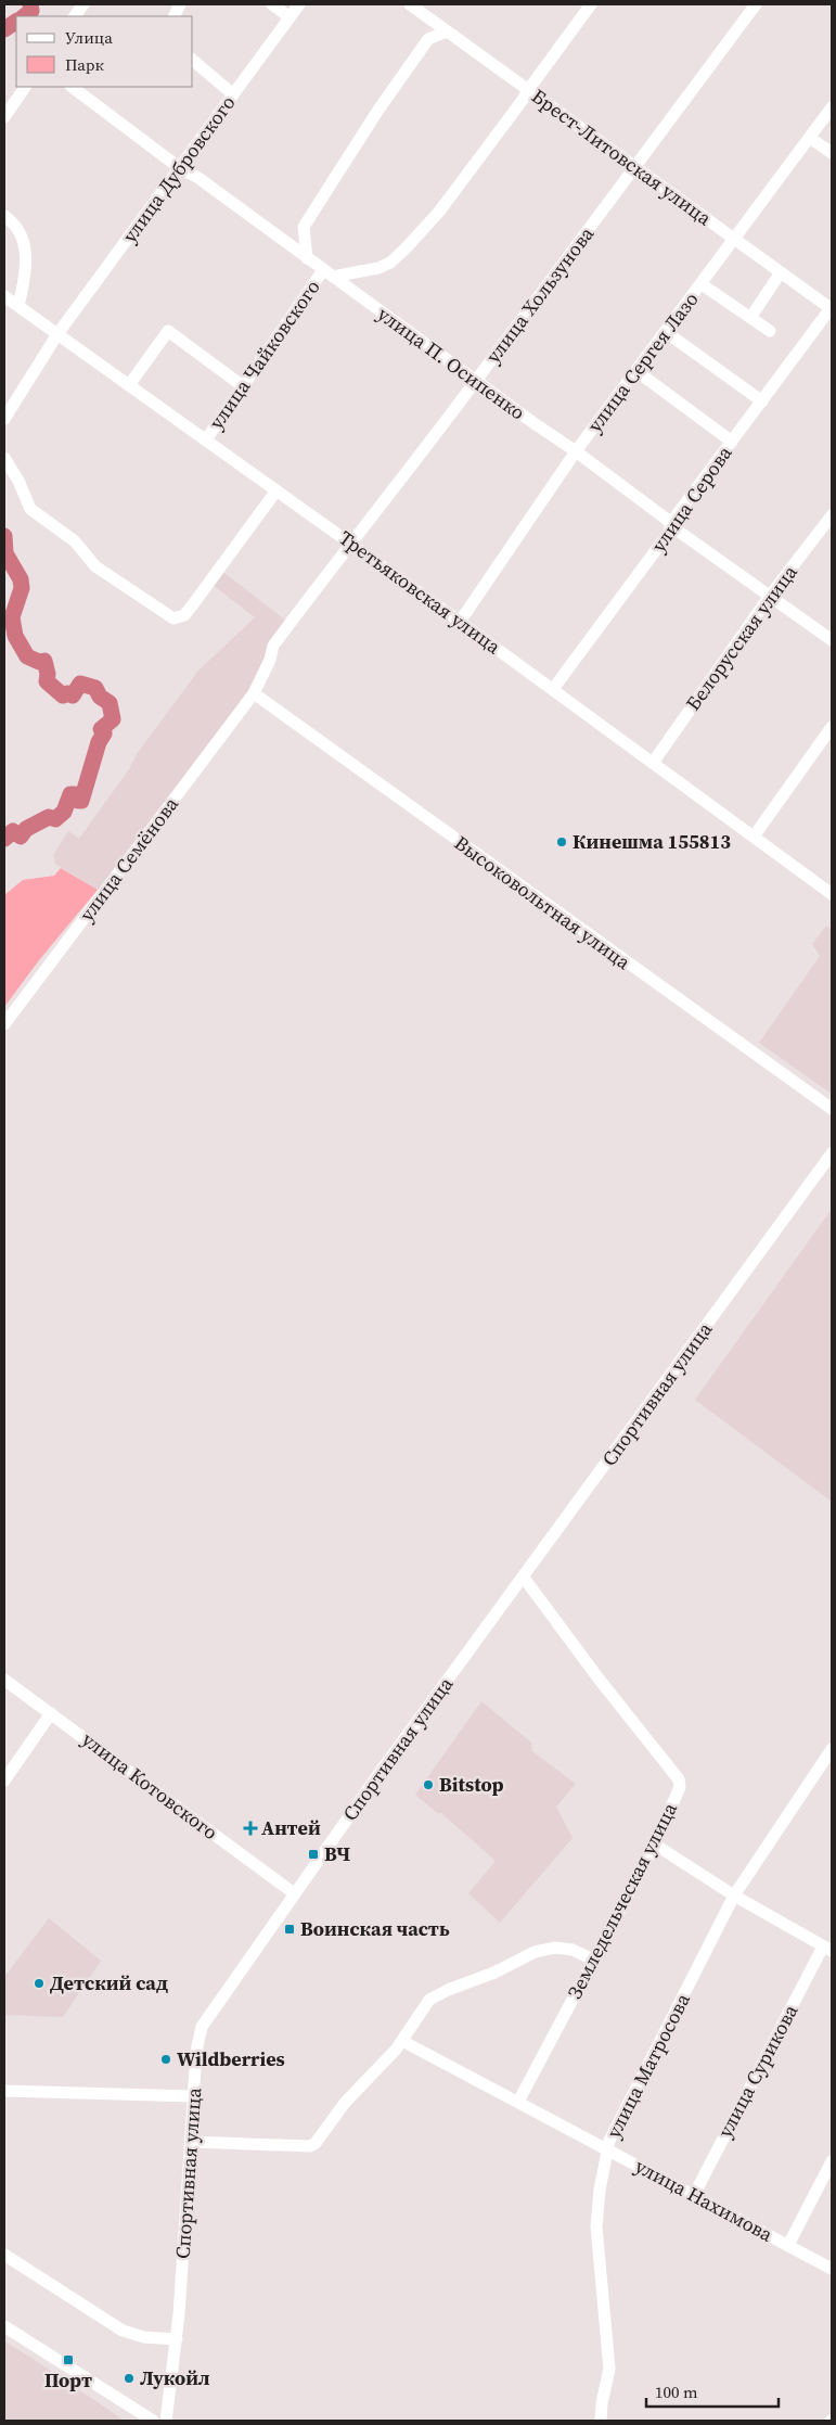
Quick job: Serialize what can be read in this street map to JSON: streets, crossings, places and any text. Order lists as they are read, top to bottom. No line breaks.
{"streets":{"street":["Брест-Литовская улица","улица Дубровского","улица Хользунова","улица Чайковского","улица Сергея Лазо","улица П. Осипенко","улица Серова","Третьяковская улица","Белорусская улица","улица Семёнова","Высоковольтная улица","Спортивная улица","улица Котовского","Земледельческая улица","улица Матросова","улица Сурикова","улица Нахимова"]},"crossings":[["Брест-Литовская улица","улица Хользунова"],["Брест-Литовская улица","улица Чайковского"],["Брест-Литовская улица","улица Сергея Лазо"],["Брест-Литовская улица","улица Серова"],["улица Дубровского","улица П. Осипенко"],["улица Дубровского","Третьяковская улица"],["улица Хользунова","улица П. Осипенко"],["улица Хользунова","Третьяковская улица"],["улица Хользунова","улица Семёнова"],["улица Хользунова","Высоковольтная улица"],["улица Чайковского","улица П. Осипенко"],["улица Чайковского","Третьяковская улица"],["улица Сергея Лазо","улица П. Осипенко"],["улица Сергея Лазо","Третьяковская улица"],["улица П. Осипенко","улица Серова"],["улица П. Осипенко","Белорусская улица"],["улица Серова","Третьяковская улица"],["Третьяковская улица","Белорусская улица"],["улица Семёнова","Высоковольтная улица"],["Спортивная улица","улица Котовского"],["Спортивная улица","Земледельческая улица"],["Земледельческая улица","улица Нахимова"],["улица Матросова","улица Нахимова"],["улица Сурикова","улица Нахимова"]],"places":{"other":["Кинешма 155813","Bitstop","Детский сад","Wildberries","Лукойл"],"health":["Антей"],"transit":["ВЧ","Воинская часть","Порт"]},"legend":["Улица","Парк"],"scale_bar":"100 m"}
